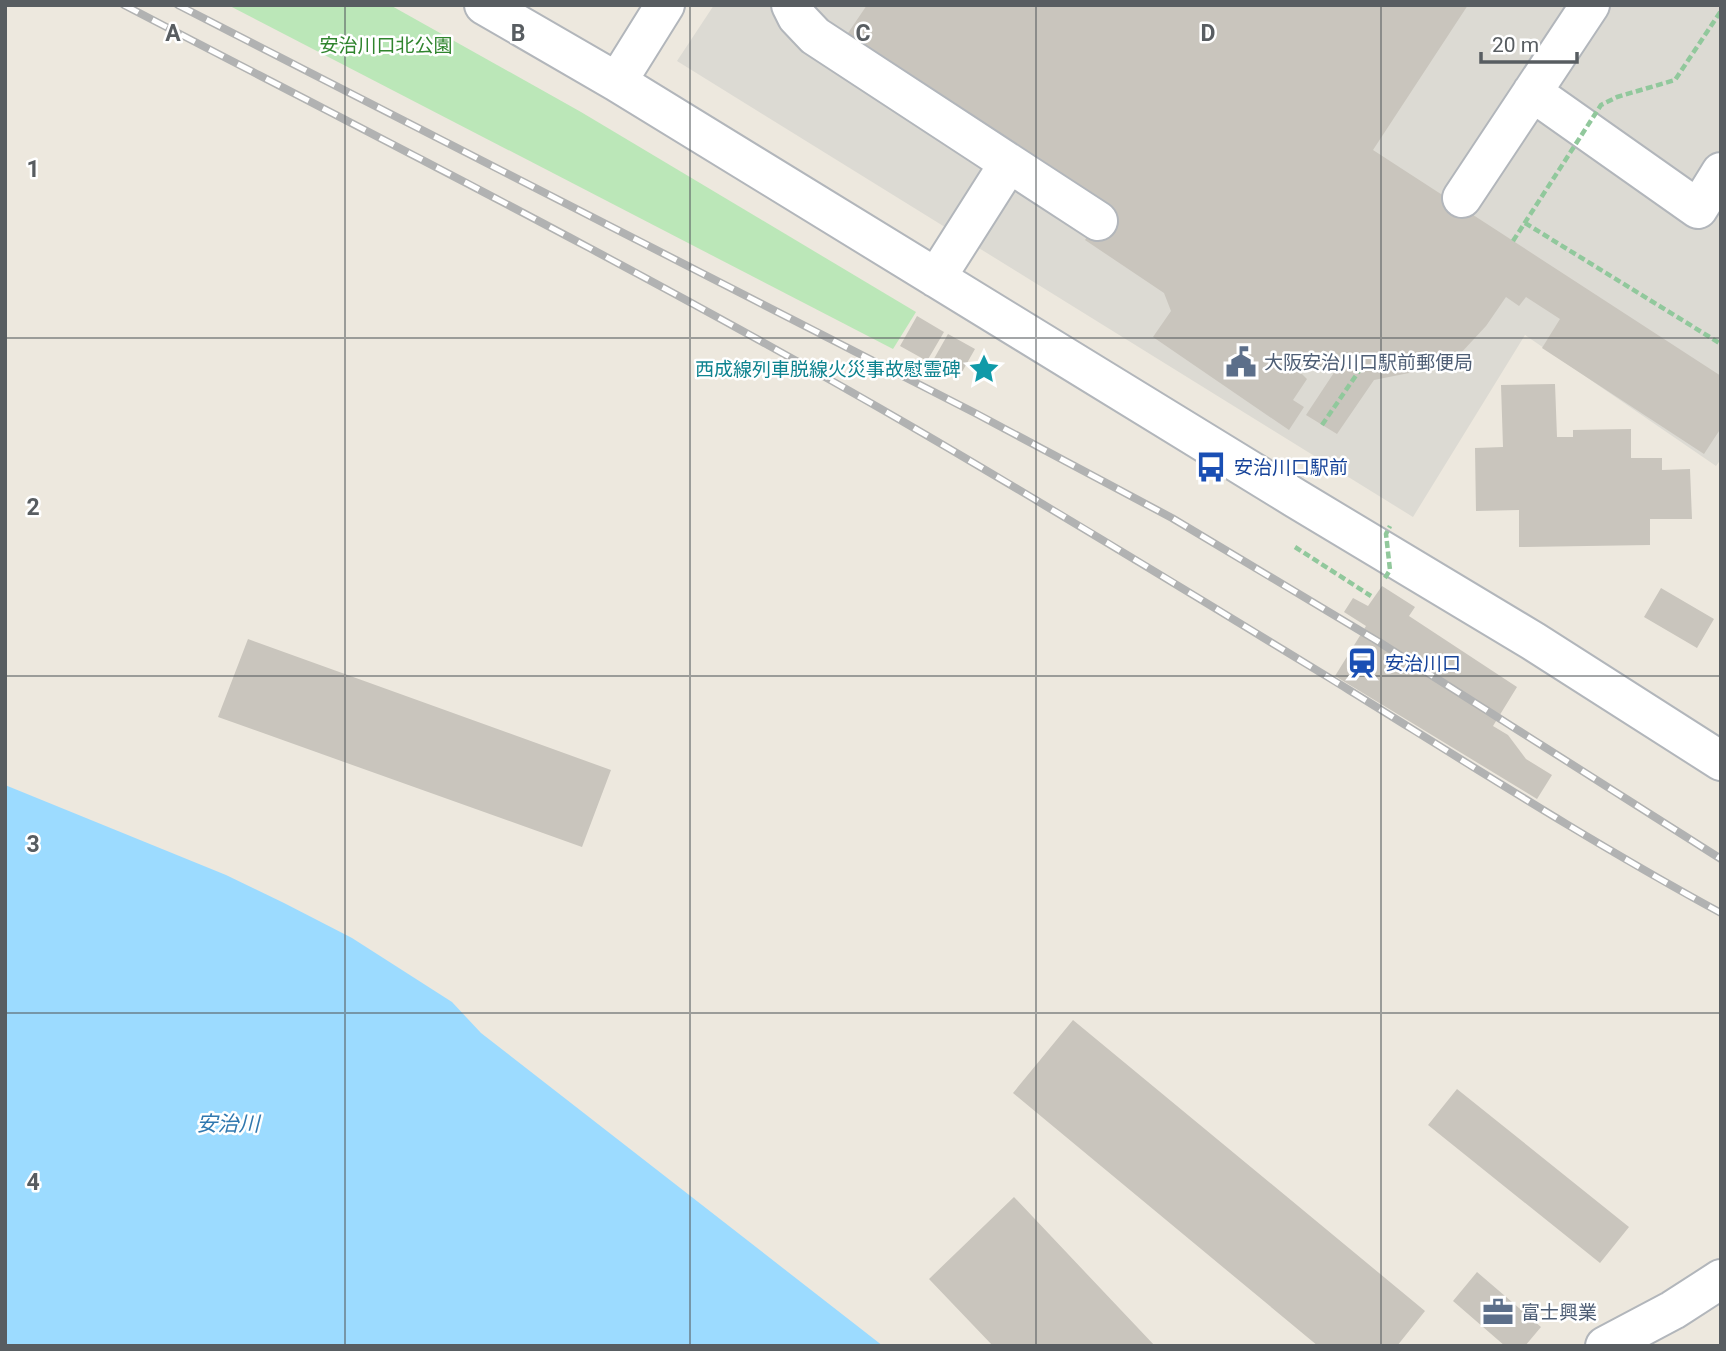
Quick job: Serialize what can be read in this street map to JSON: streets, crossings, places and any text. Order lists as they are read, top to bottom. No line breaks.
{"water":["安治川"],"parks":["安治川口北公園"],"places":{"public building":["大阪安治川口駅前郵便局"],"place":["西成線列車脱線火災事故慰霊碑"],"bus stop":["安治川口駅前"],"station":["安治川口"],"office":["富士興業"]},"scale_bar":"20 m","grid":{"columns":["A","B","C","D"],"rows":["1","2","3","4"]}}
